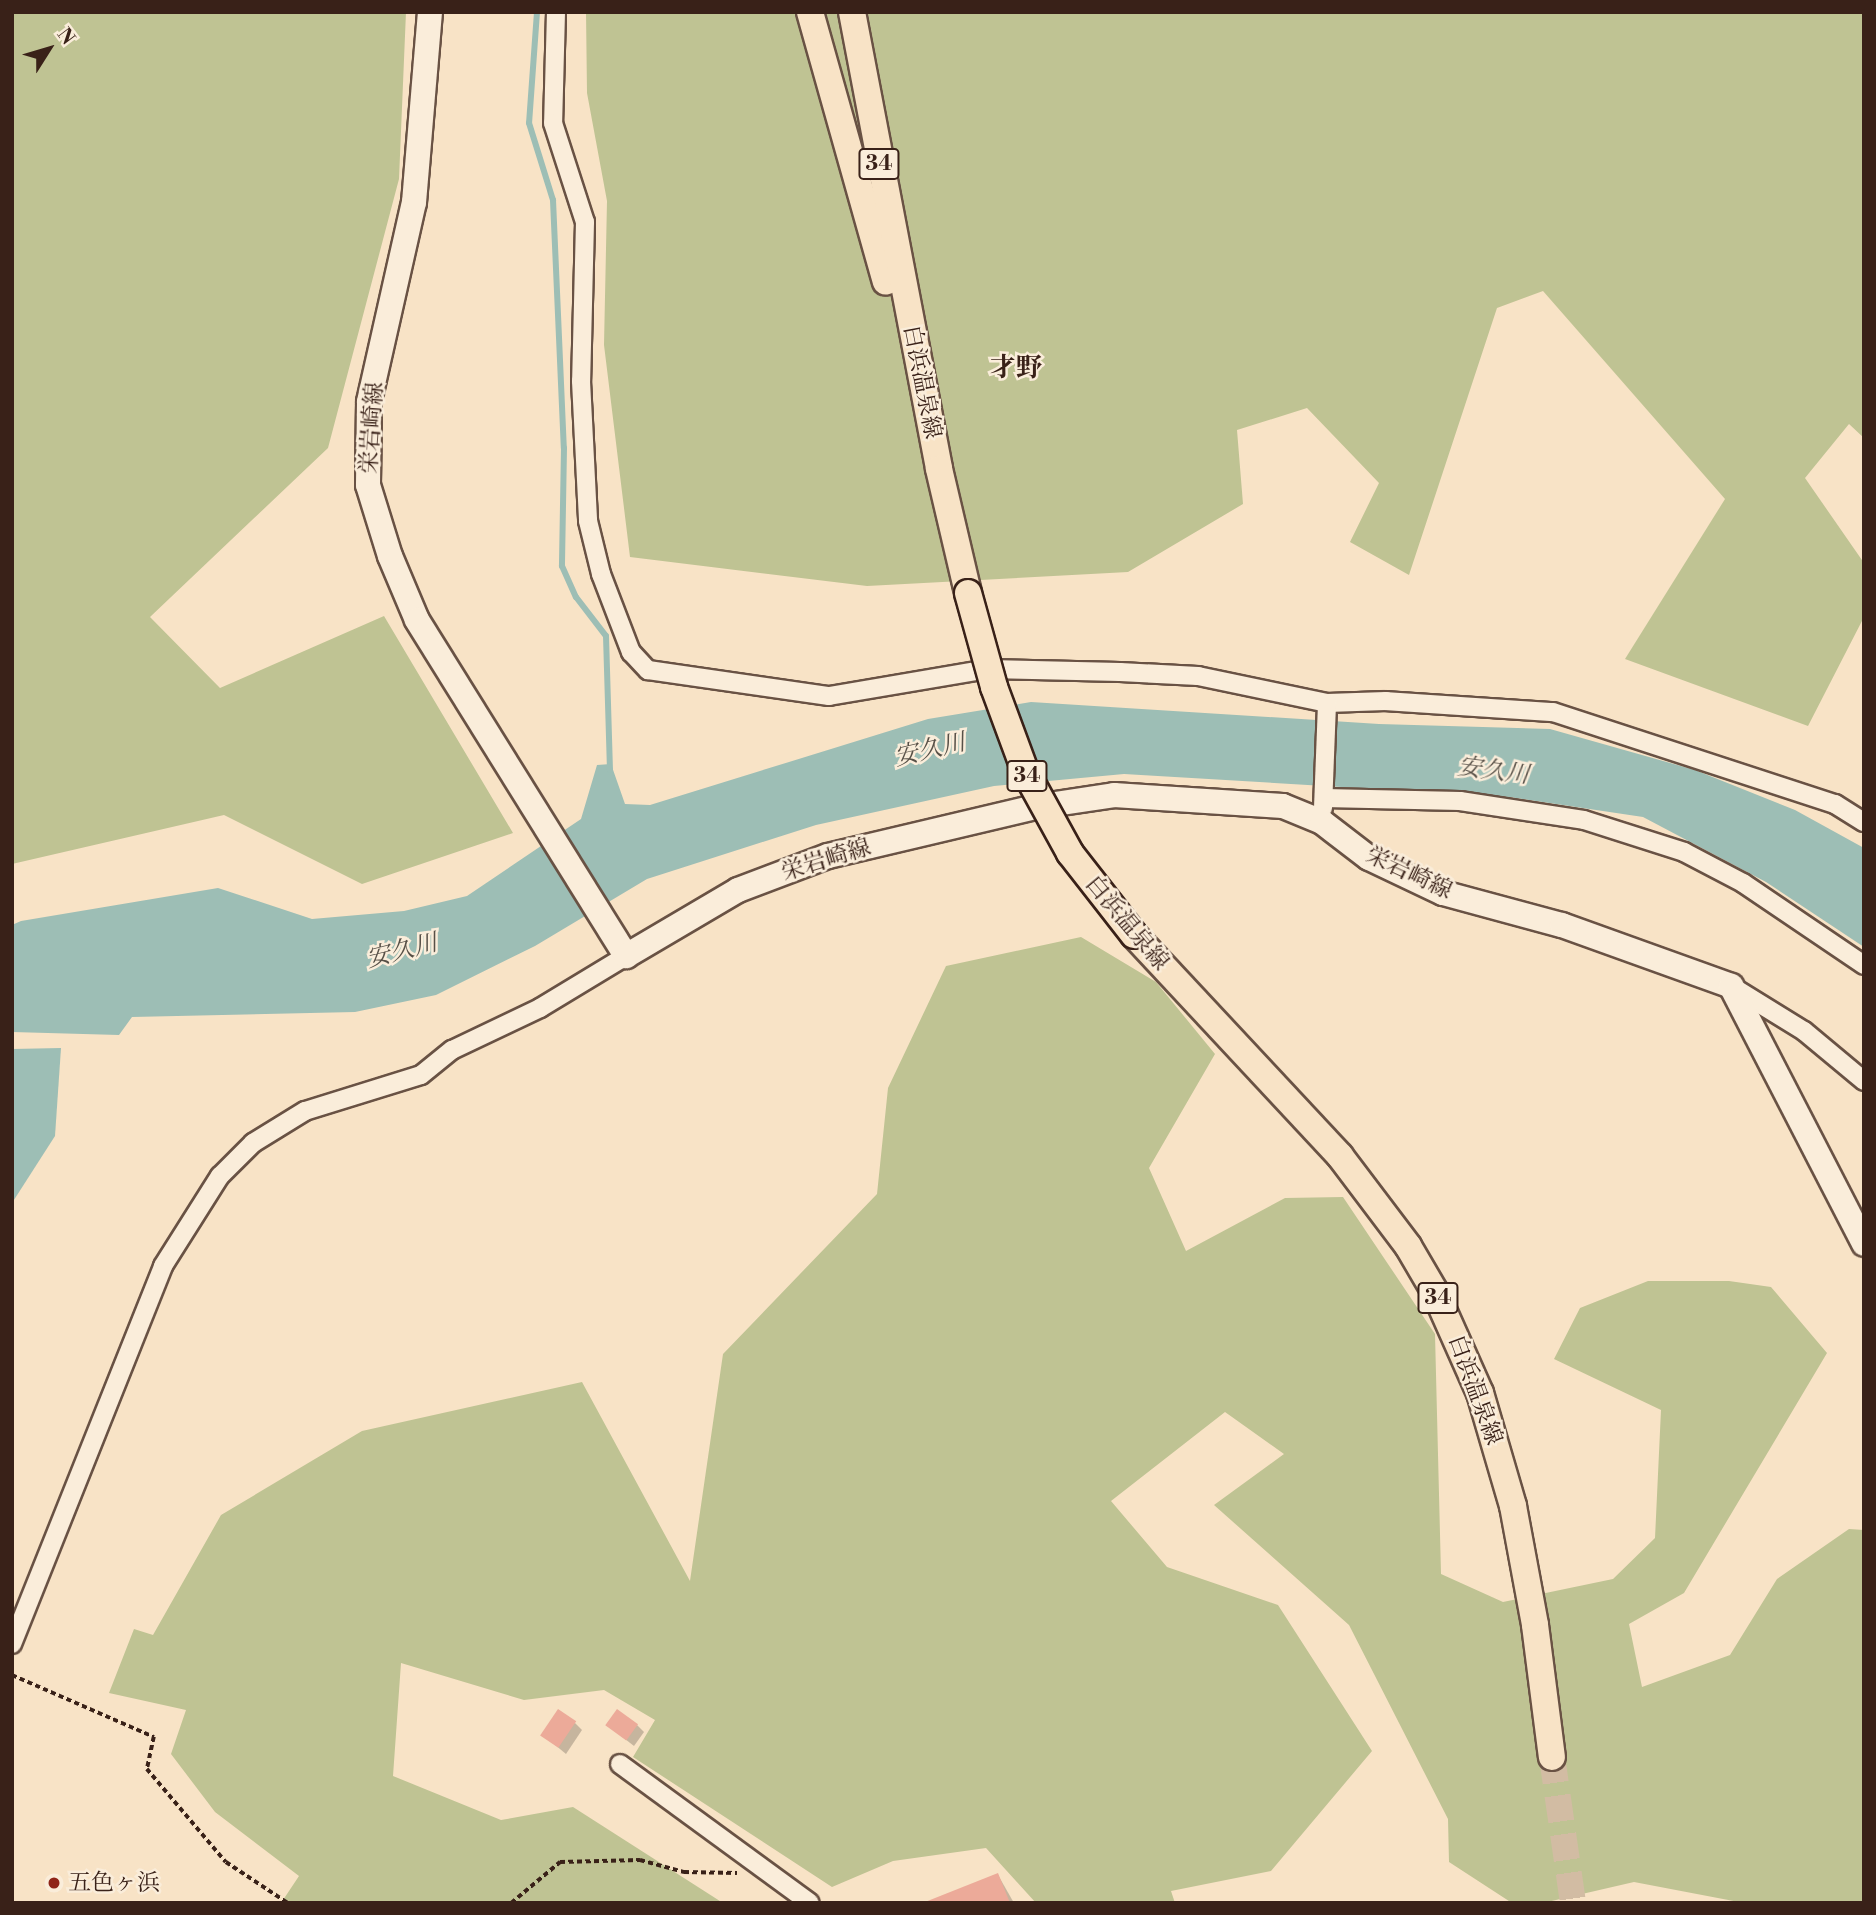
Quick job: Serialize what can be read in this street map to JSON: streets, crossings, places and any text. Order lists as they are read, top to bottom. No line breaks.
{"streets":{"main road":["34","白浜温泉線","栄岩崎線"]},"districts":["才野"],"water":["安久川"],"places":["五色ヶ浜"],"north":"top right"}
